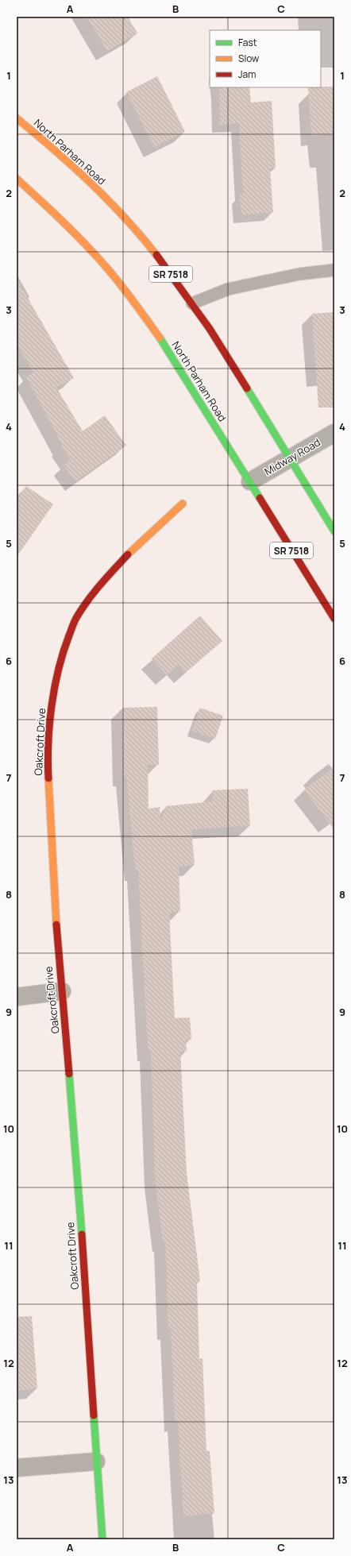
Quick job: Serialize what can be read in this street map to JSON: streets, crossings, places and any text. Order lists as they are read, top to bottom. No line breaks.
{"streets":{"main road":["North Parham Road","SR 7518","Oakcroft Drive"],"street":["Midway Road"]},"crossings":[["North Parham Road","Midway Road"]],"legend":["Fast","Slow","Jam"],"grid":{"columns":["A","B","C"],"rows":["1","2","3","4","5","6","7","8","9","10","11","12","13"]}}
